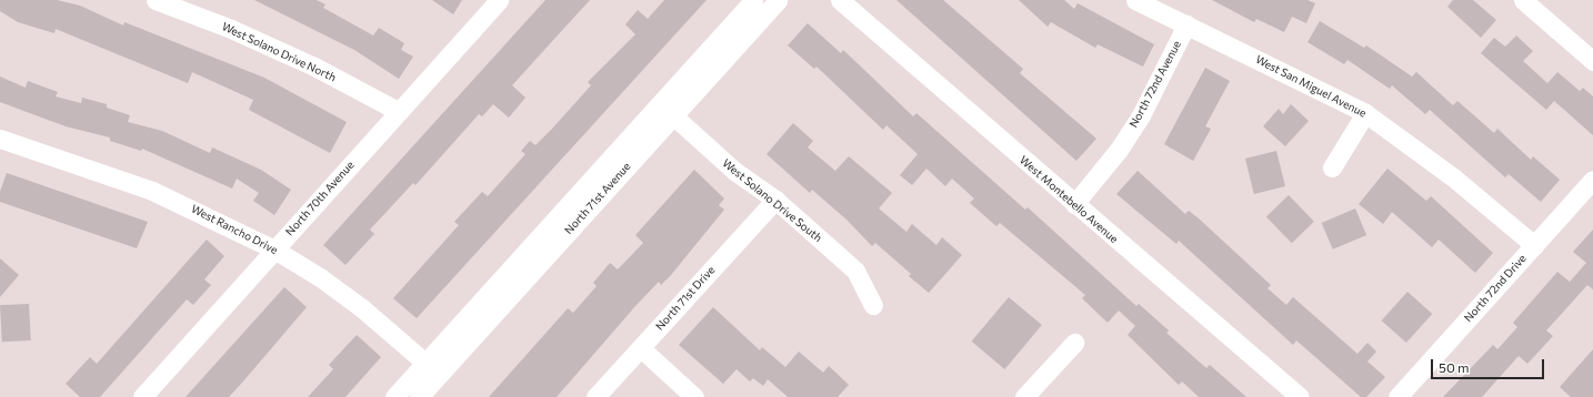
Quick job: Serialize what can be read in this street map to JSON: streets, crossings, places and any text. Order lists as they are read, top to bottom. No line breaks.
{"streets":{"street":["West Solano Drive North","North 72nd Avenue","West San Miguel Avenue","North 70th Avenue","North 71st Avenue","West Montebello Avenue","West Solano Drive South","West Rancho Drive","North 72nd Drive","North 71st Drive"]},"crossings":[["West Solano Drive North","North 70th Avenue"],["North 72nd Avenue","West San Miguel Avenue"],["North 72nd Avenue","West Montebello Avenue"],["West San Miguel Avenue","North 72nd Drive"],["North 70th Avenue","West Rancho Drive"],["North 71st Avenue","West Solano Drive South"],["North 71st Avenue","West Rancho Drive"],["West Solano Drive South","North 71st Drive"]],"scale_bar":"50 m"}
